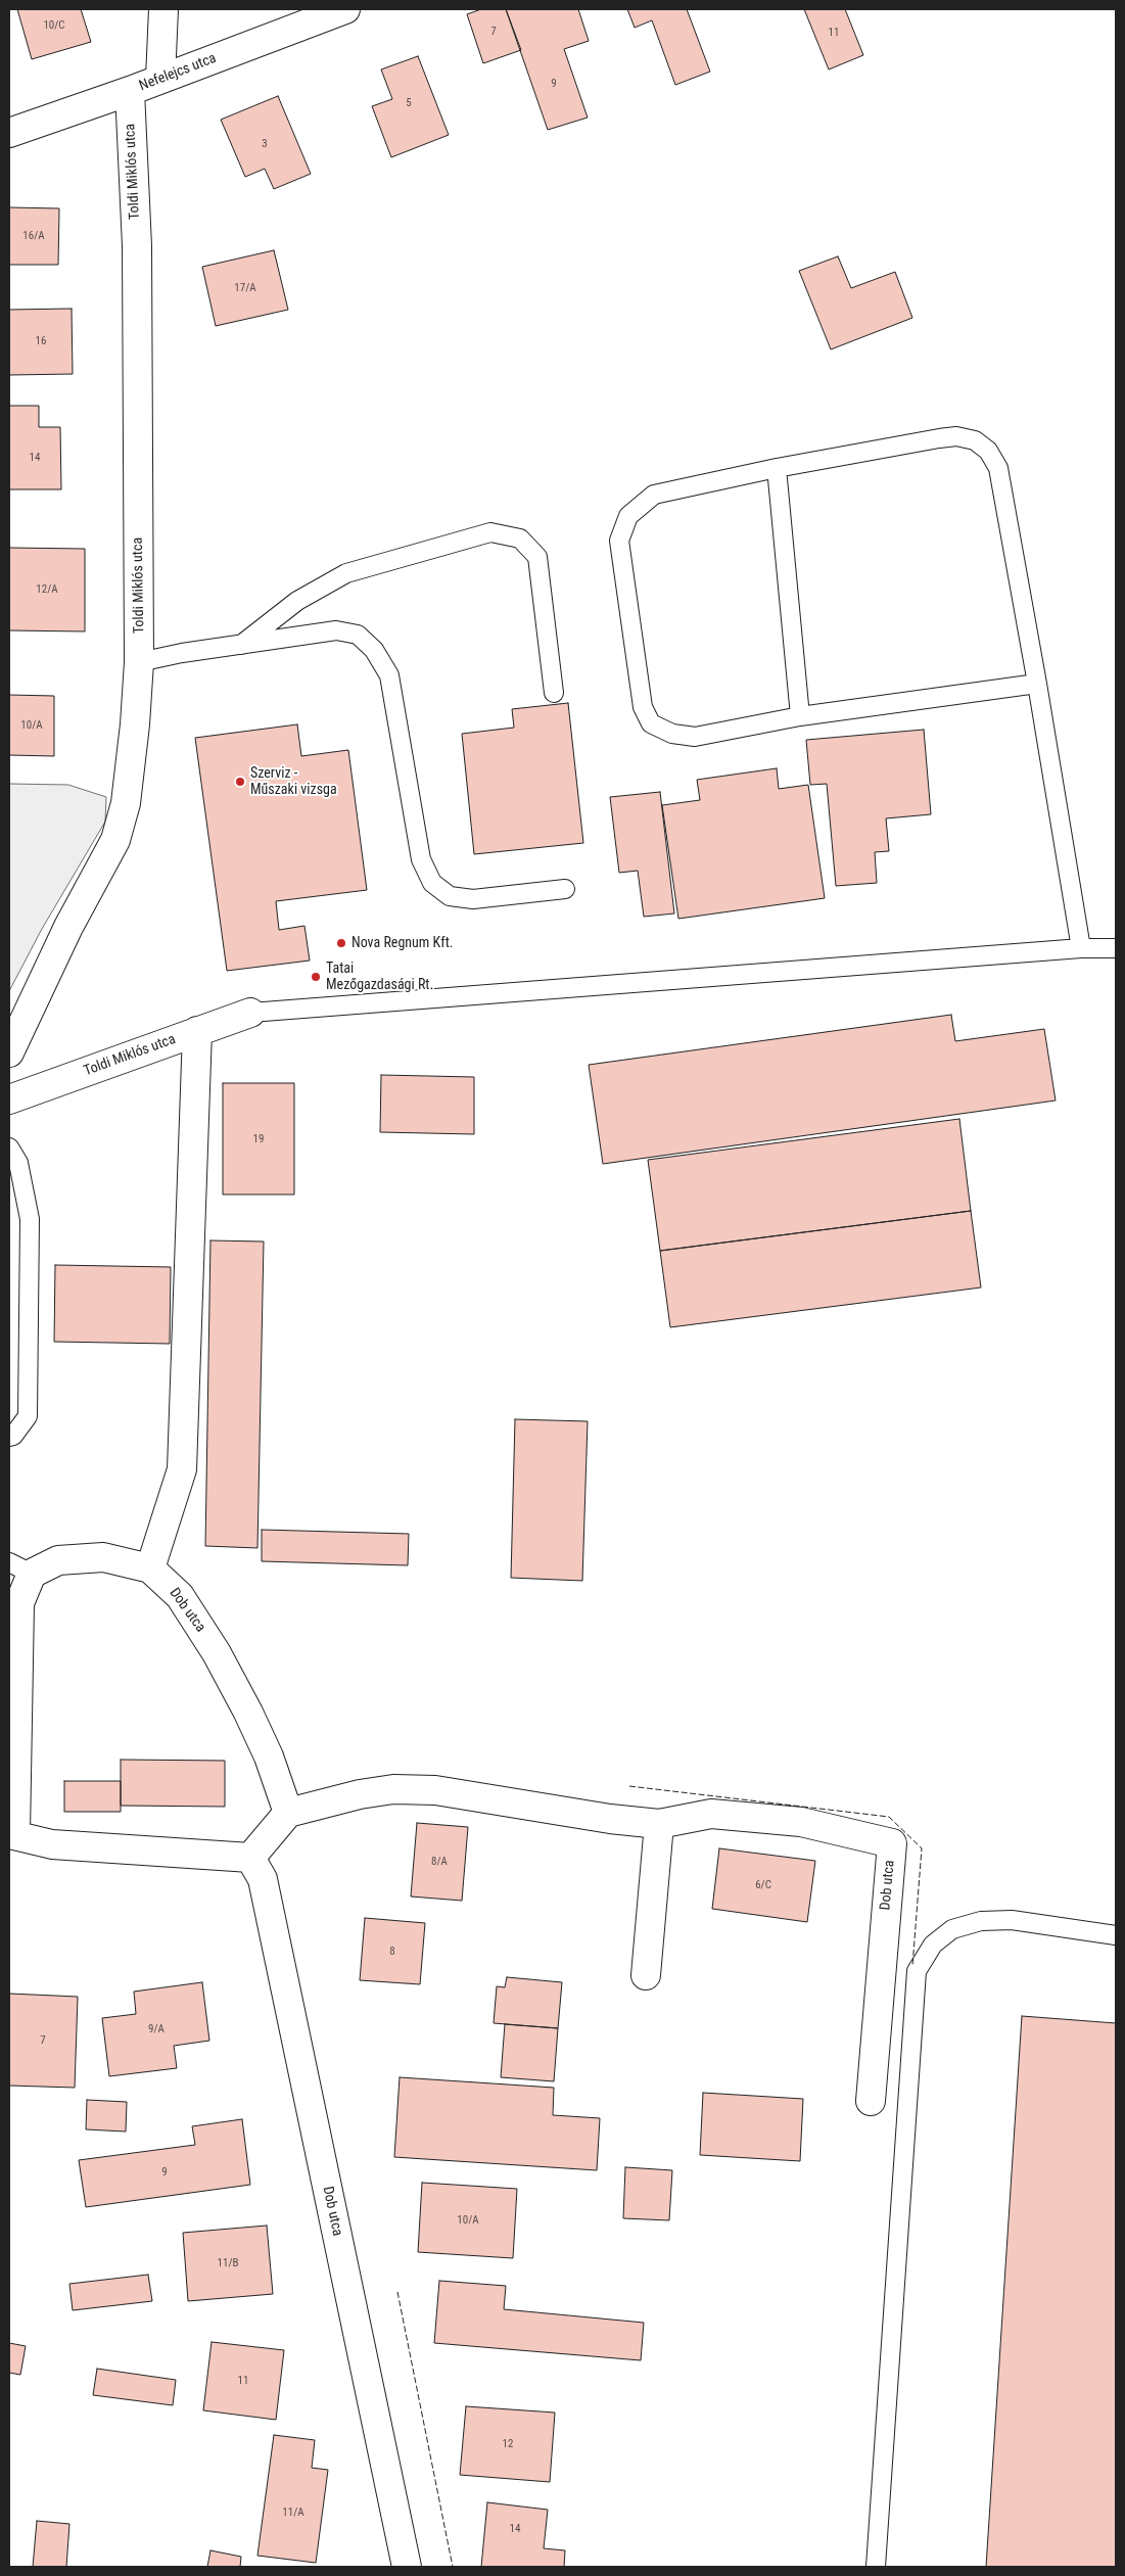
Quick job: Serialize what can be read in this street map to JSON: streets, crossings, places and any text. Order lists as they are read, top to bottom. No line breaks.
{"streets":{"street":["Nefelejcs utca","Toldi Miklós utca","Dob utca"]},"crossings":[["Nefelejcs utca","Toldi Miklós utca"]],"places":["Szerviz - Műszaki vizsga","Nova Regnum Kft.","Tatai Mezőgazdasági Rt."],"house_numbers":["10/C","7","11","9","5","3","16/A","17/A","16","14","12/A","10/A","19","8/A","6/C","8","9/A","7","9","10/A","11/B","11","12","11/A","14"]}
